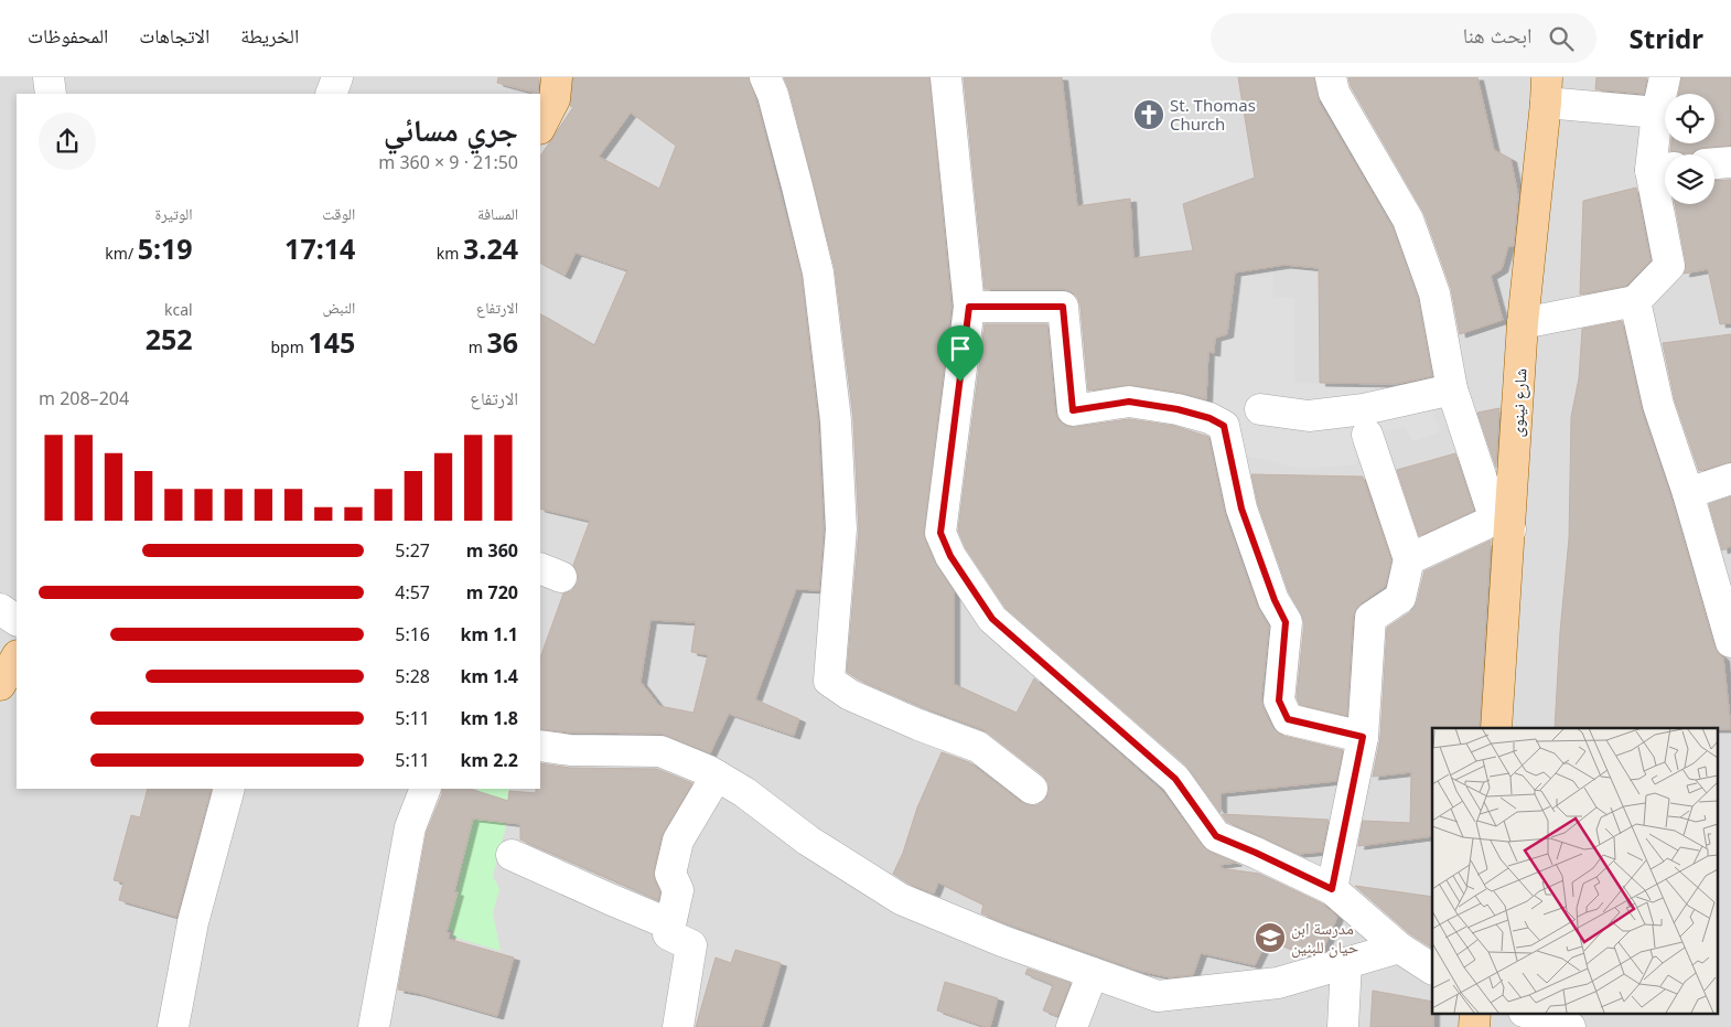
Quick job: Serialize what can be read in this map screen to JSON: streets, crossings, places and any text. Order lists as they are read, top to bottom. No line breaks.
{"streets":{"main road":["شارع نينوى"]},"places":{"church":["St. Thomas Church"],"school or university":["مدرسة ابن حيان للبنين"]},"page":{"header":"Stridr","search":"ابحث هنا","nav":["الخريطة","الاتجاهات","المحفوظات"],"heading":["جري مسائي","21:50 · 9 × 360 m"],"stats":[["المسافة","3.24 km"],["الوقت","17:14"],["الوتيرة","5:19 /km"],["الارتفاع","36 m"],["النبض","145 bpm"],["kcal","252"]],"chart":["الارتفاع","204–208 m"],"list":[{"name":"360 m","note":"5:27"},{"name":"720 m","note":"4:57"},{"name":"1.1 km","note":"5:16"},{"name":"1.4 km","note":"5:28"},{"name":"1.8 km","note":"5:11"},{"name":"2.2 km","note":"5:11"}]}}
